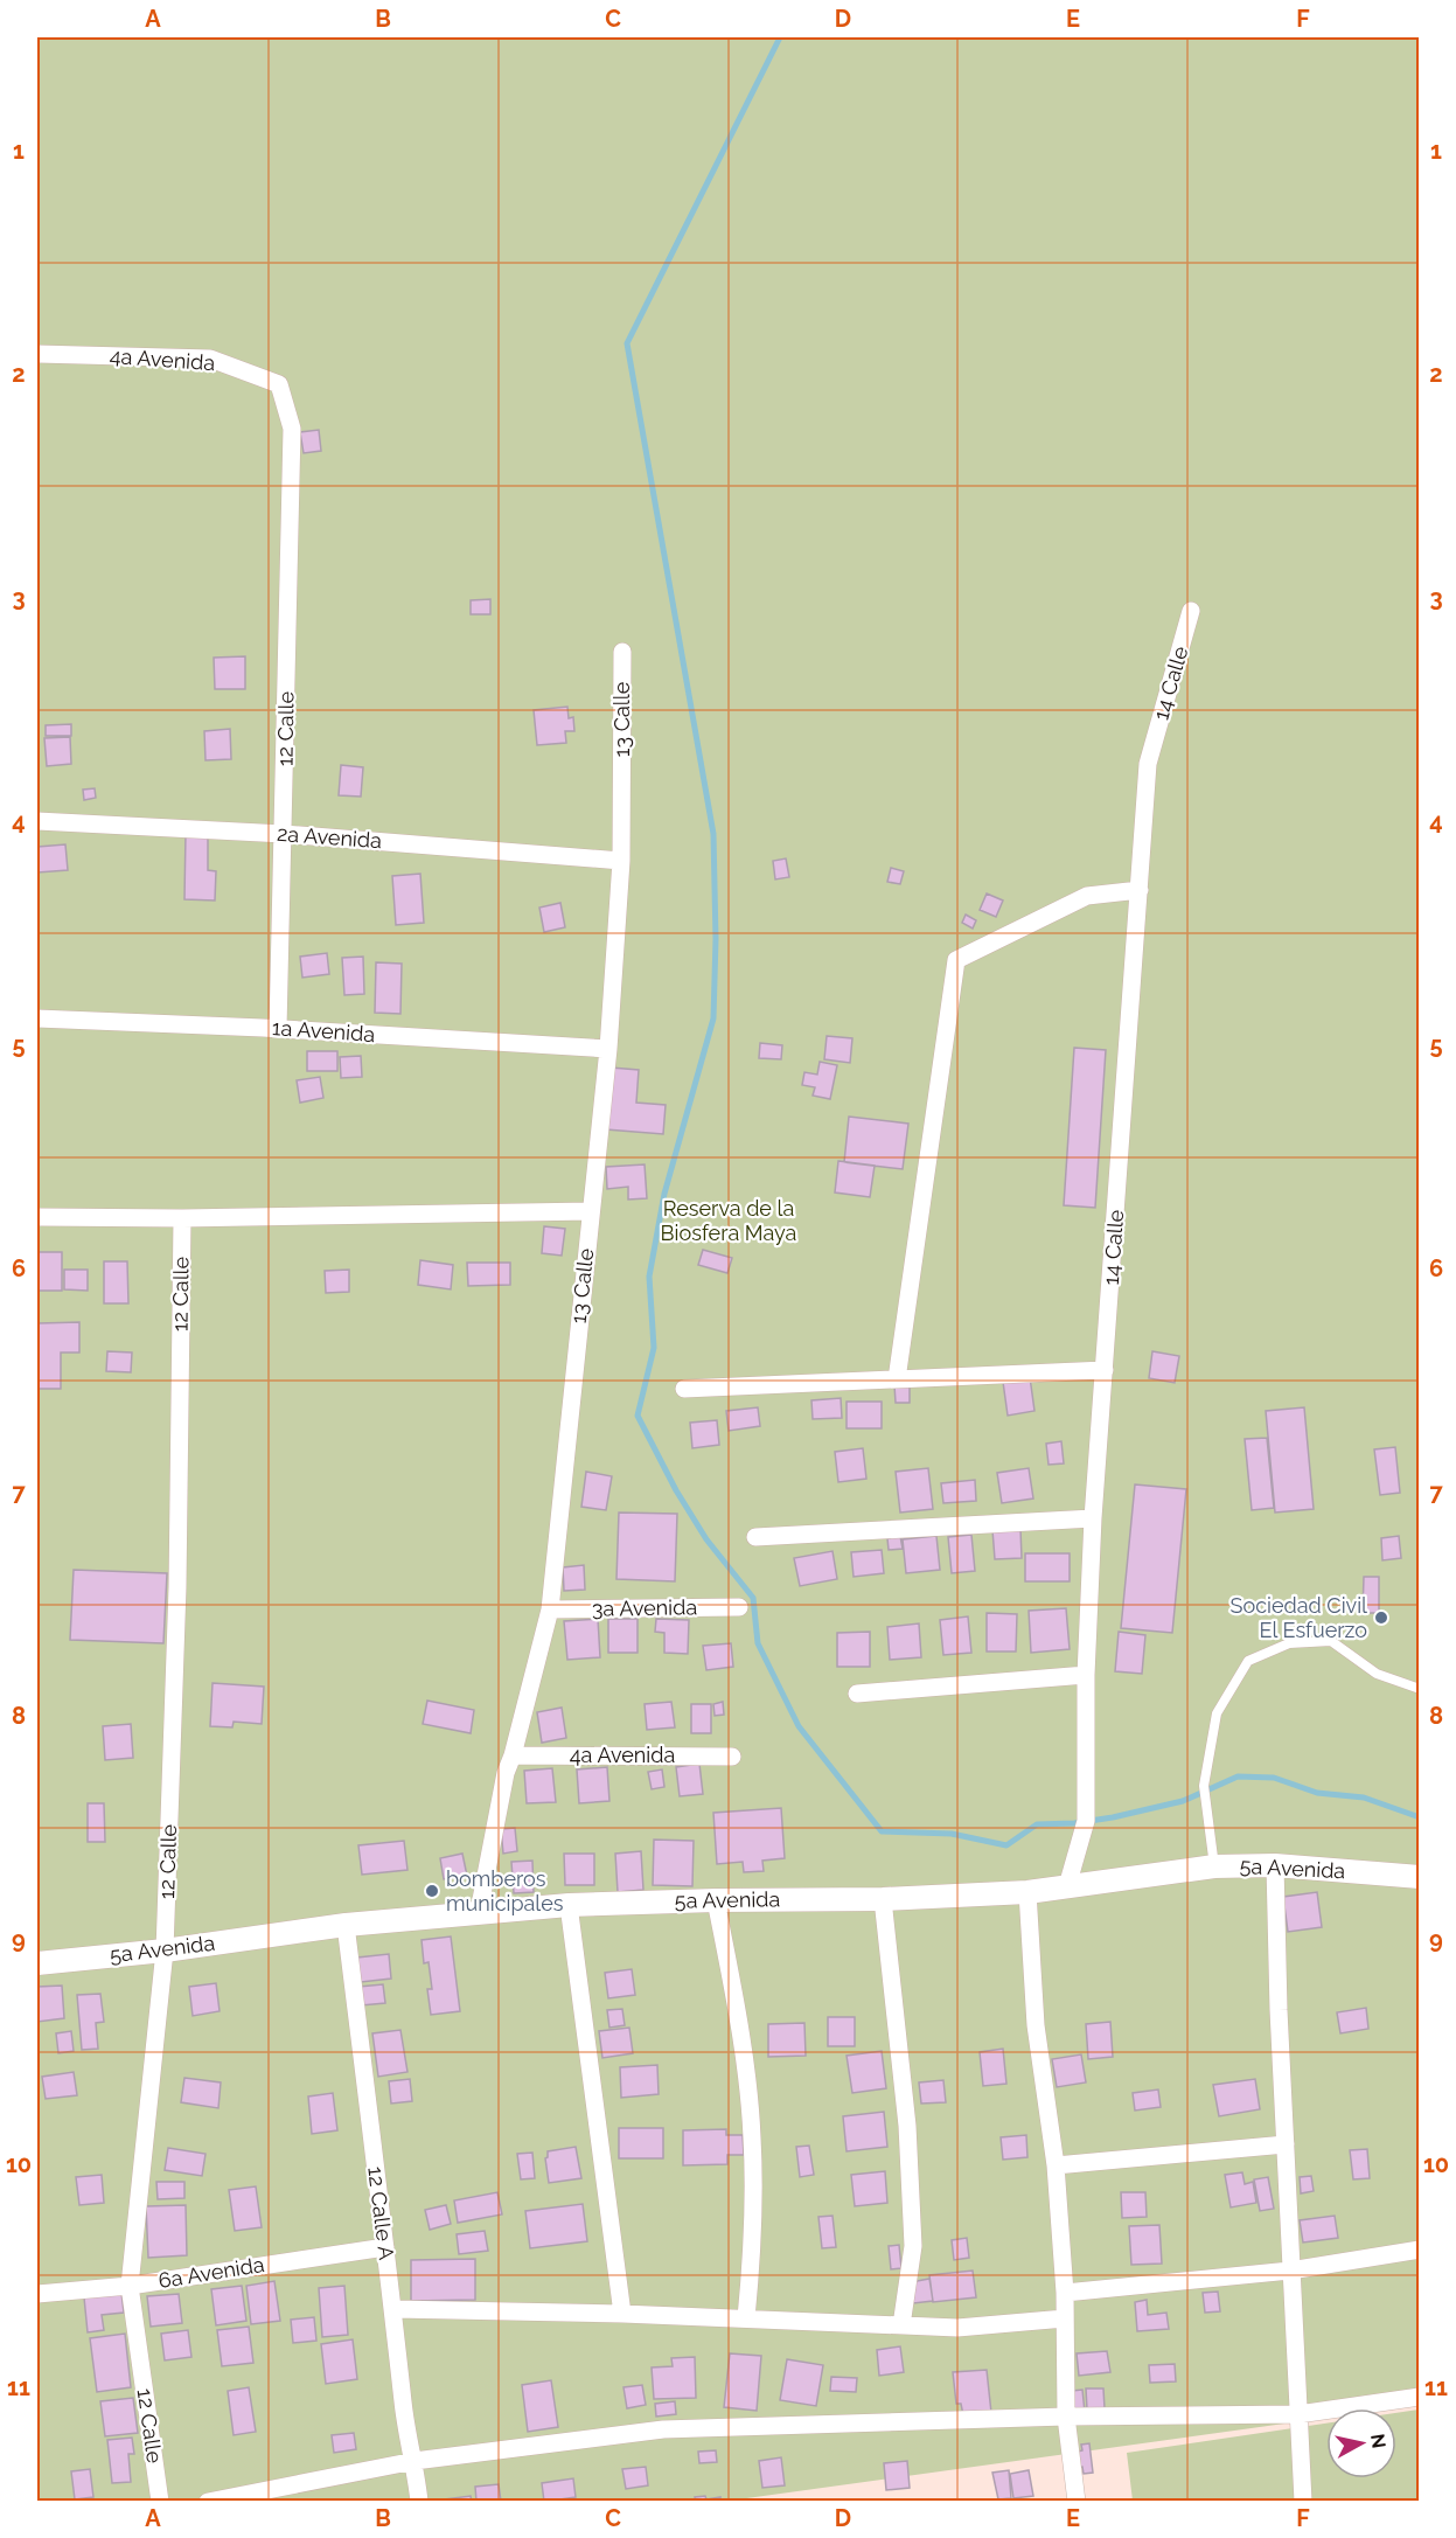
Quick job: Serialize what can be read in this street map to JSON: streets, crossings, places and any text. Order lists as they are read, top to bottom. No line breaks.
{"streets":{"street":["4a Avenida","14 Calle","13 Calle","12 Calle","2a Avenida","1a Avenida","3a Avenida","5a Avenida","12 Calle A","6a Avenida"]},"crossings":[["4a Avenida","13 Calle"],["4a Avenida","12 Calle"],["14 Calle","5a Avenida"],["13 Calle","2a Avenida"],["13 Calle","1a Avenida"],["13 Calle","3a Avenida"],["13 Calle","5a Avenida"],["12 Calle","2a Avenida"],["12 Calle","1a Avenida"],["12 Calle","5a Avenida"],["12 Calle","6a Avenida"],["5a Avenida","12 Calle A"],["12 Calle A","6a Avenida"]],"parks":["Reserva de la Biosfera Maya"],"places":["Sociedad Civil El Esfuerzo","bomberos municipales"],"north":"right","grid":{"columns":["A","B","C","D","E","F"],"rows":["1","2","3","4","5","6","7","8","9","10","11"]}}
